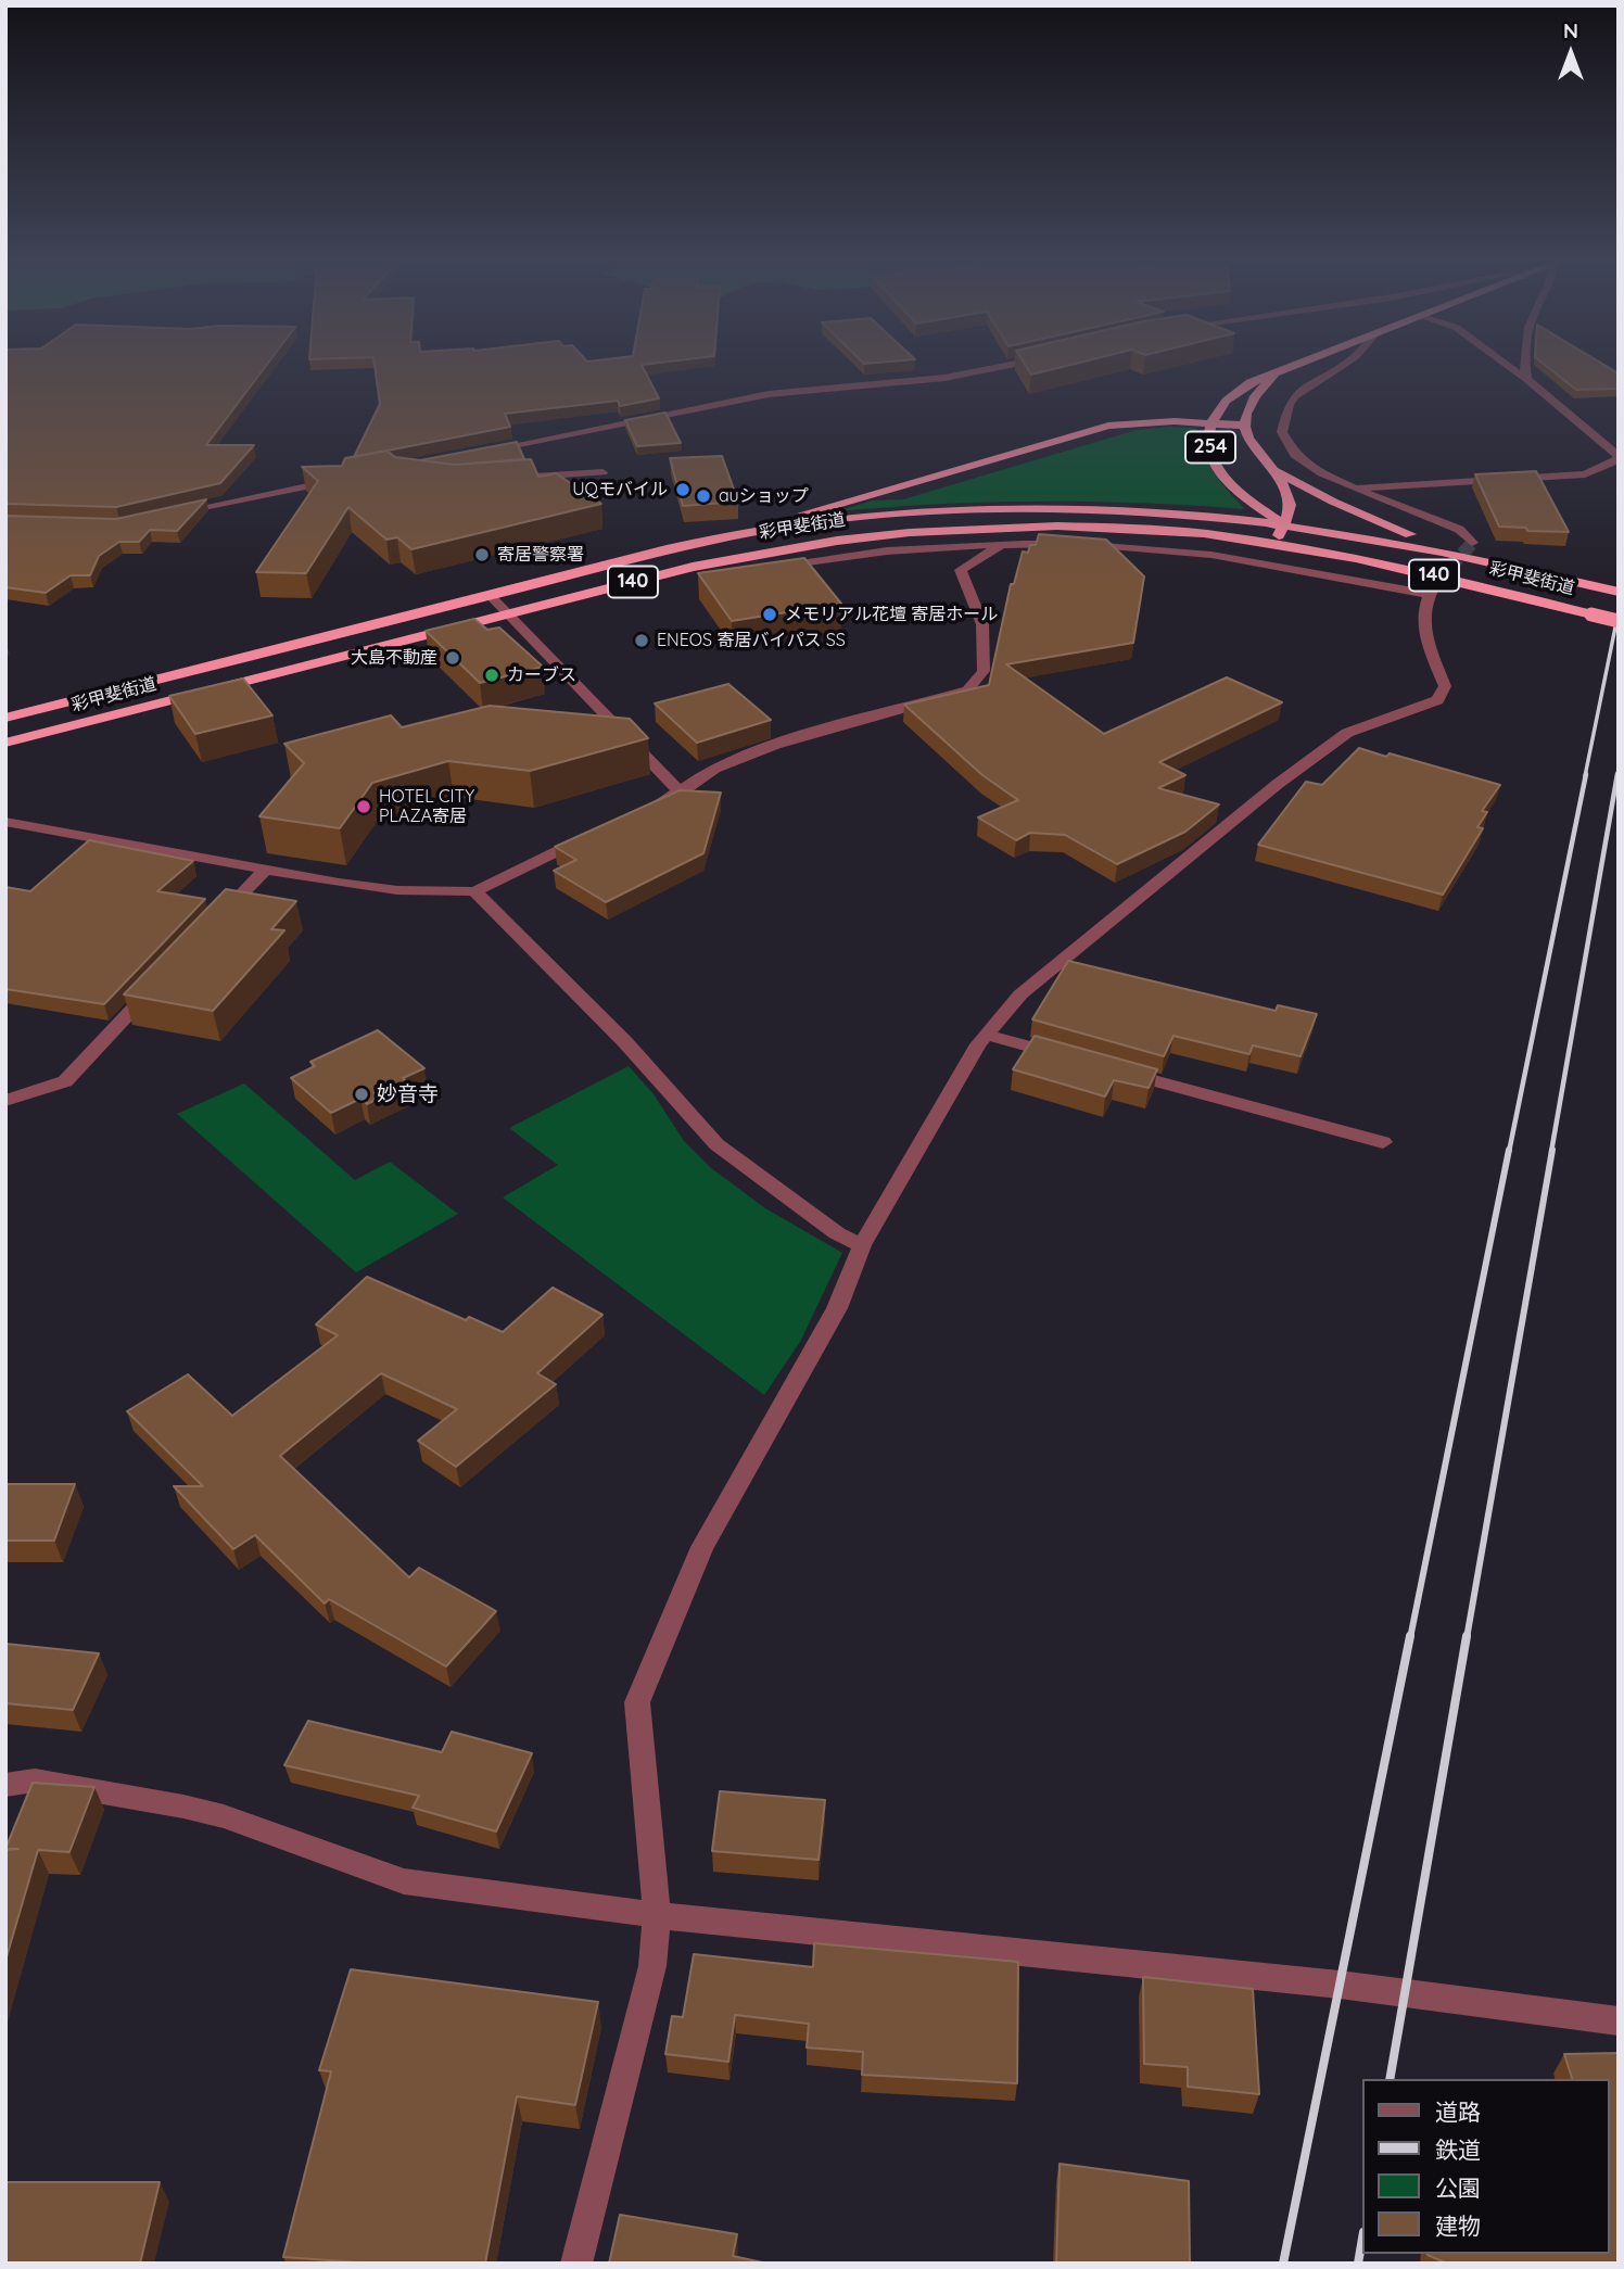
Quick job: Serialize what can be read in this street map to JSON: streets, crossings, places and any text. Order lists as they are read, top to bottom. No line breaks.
{"streets":{"highway":["254","彩甲斐街道","140"]},"crossings":[["254","彩甲斐街道"]],"places":["UQモバイル","auショップ","寄居警察署","メモリアル花壇 寄居ホール","ENEOS 寄居バイパス SS","大島不動産","カーブス","HOTEL CITY PLAZA寄居","妙音寺"],"legend":["道路","鉄道","公園","建物"],"north":"top"}
